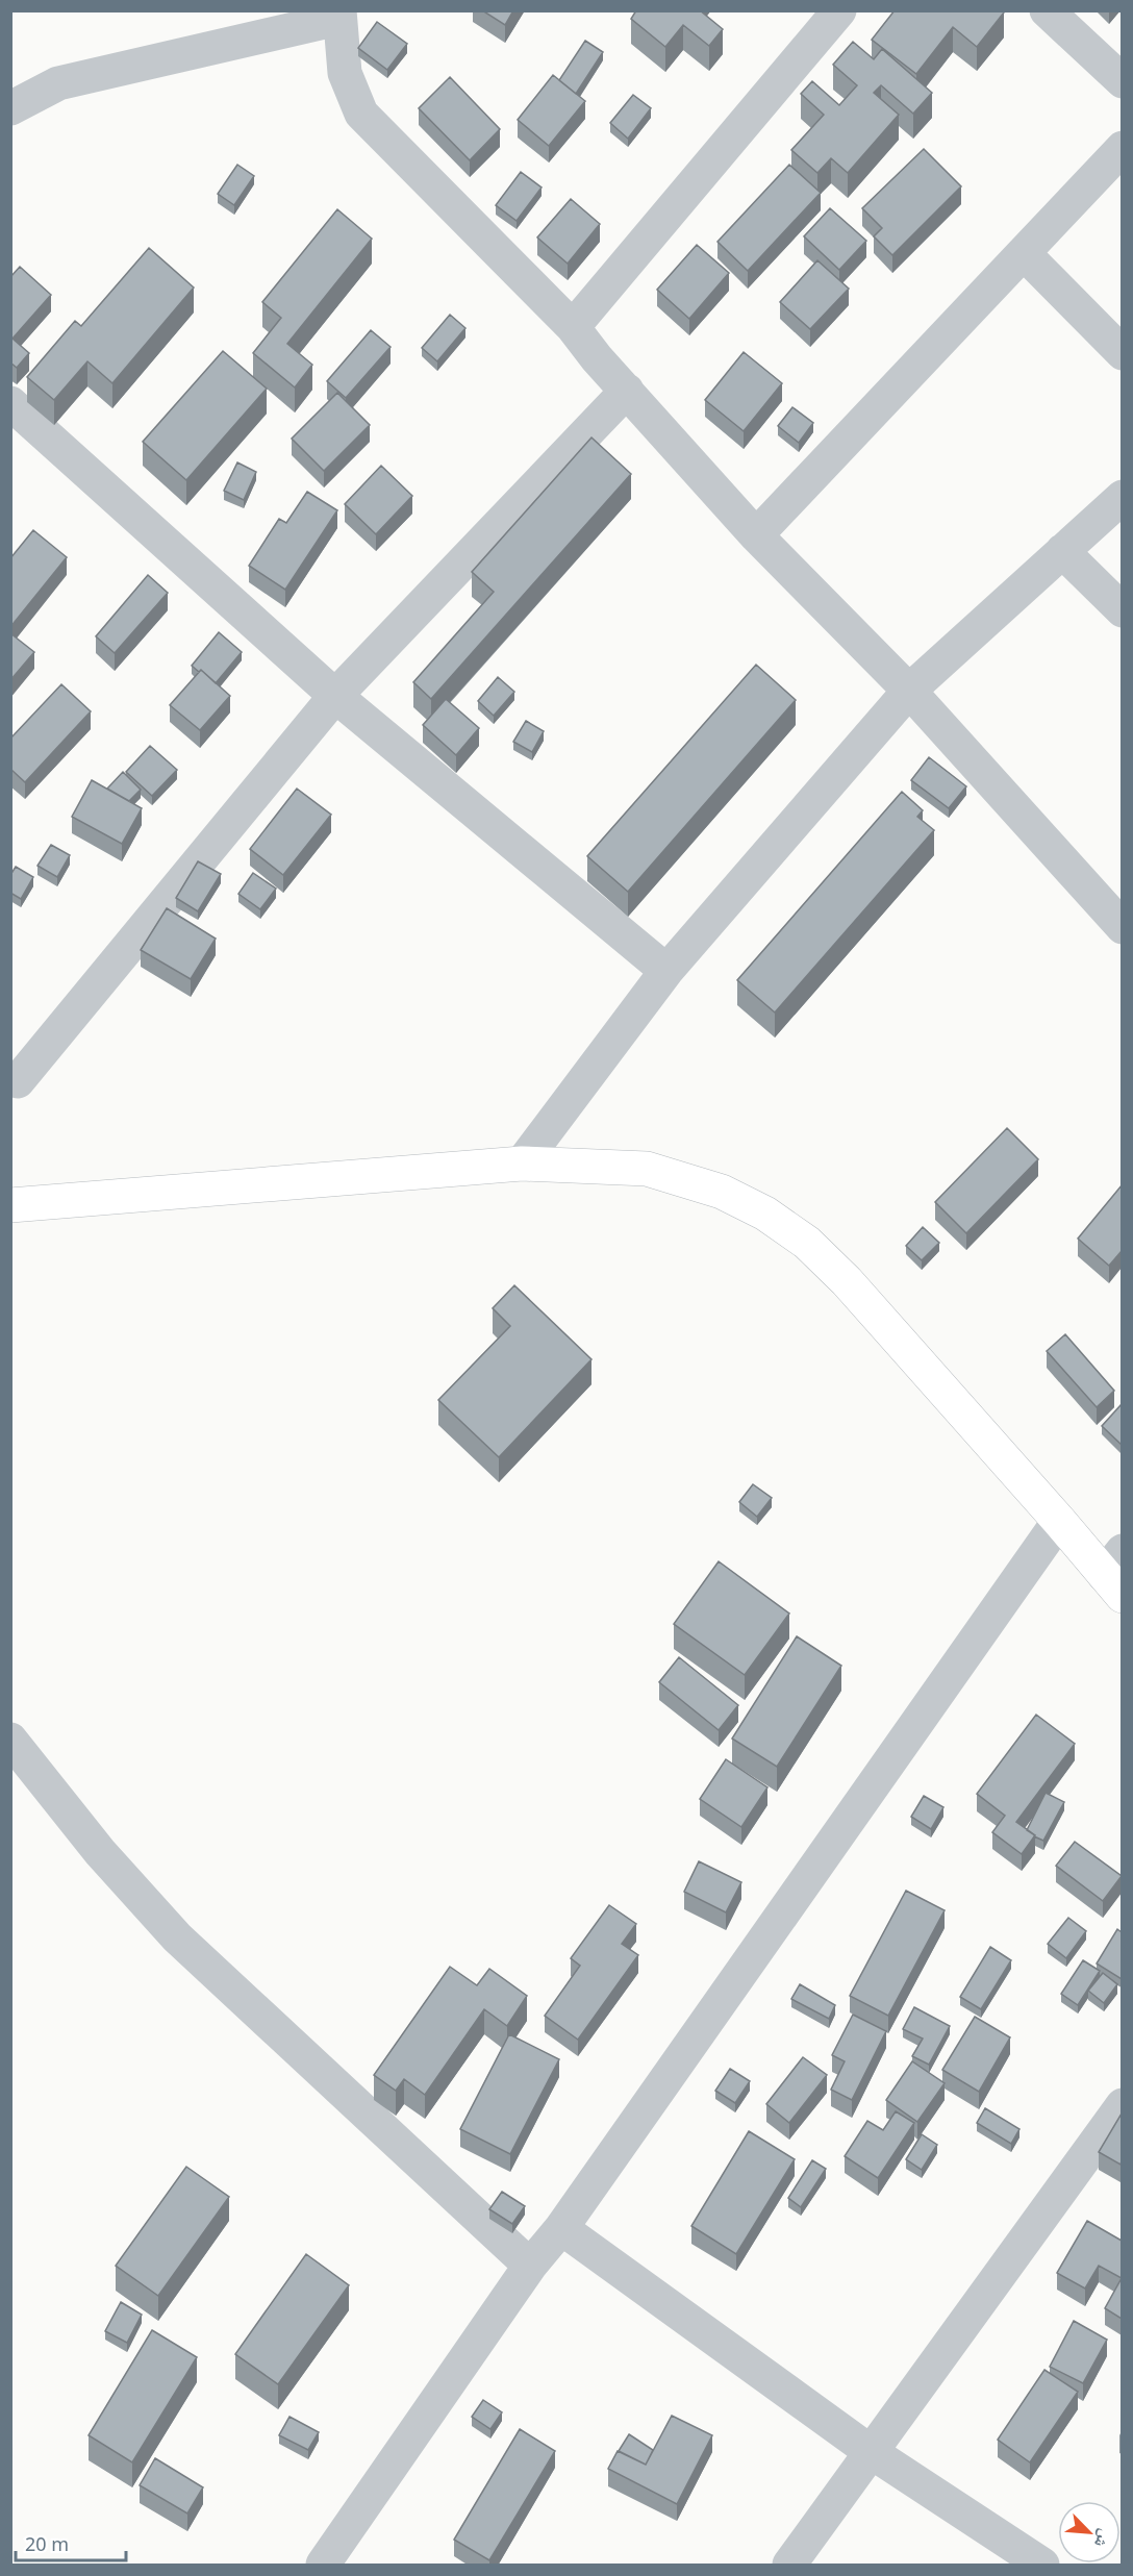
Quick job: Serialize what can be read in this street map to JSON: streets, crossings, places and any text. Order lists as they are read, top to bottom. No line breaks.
{"scale_bar":"20 m","north":"bottom right"}
